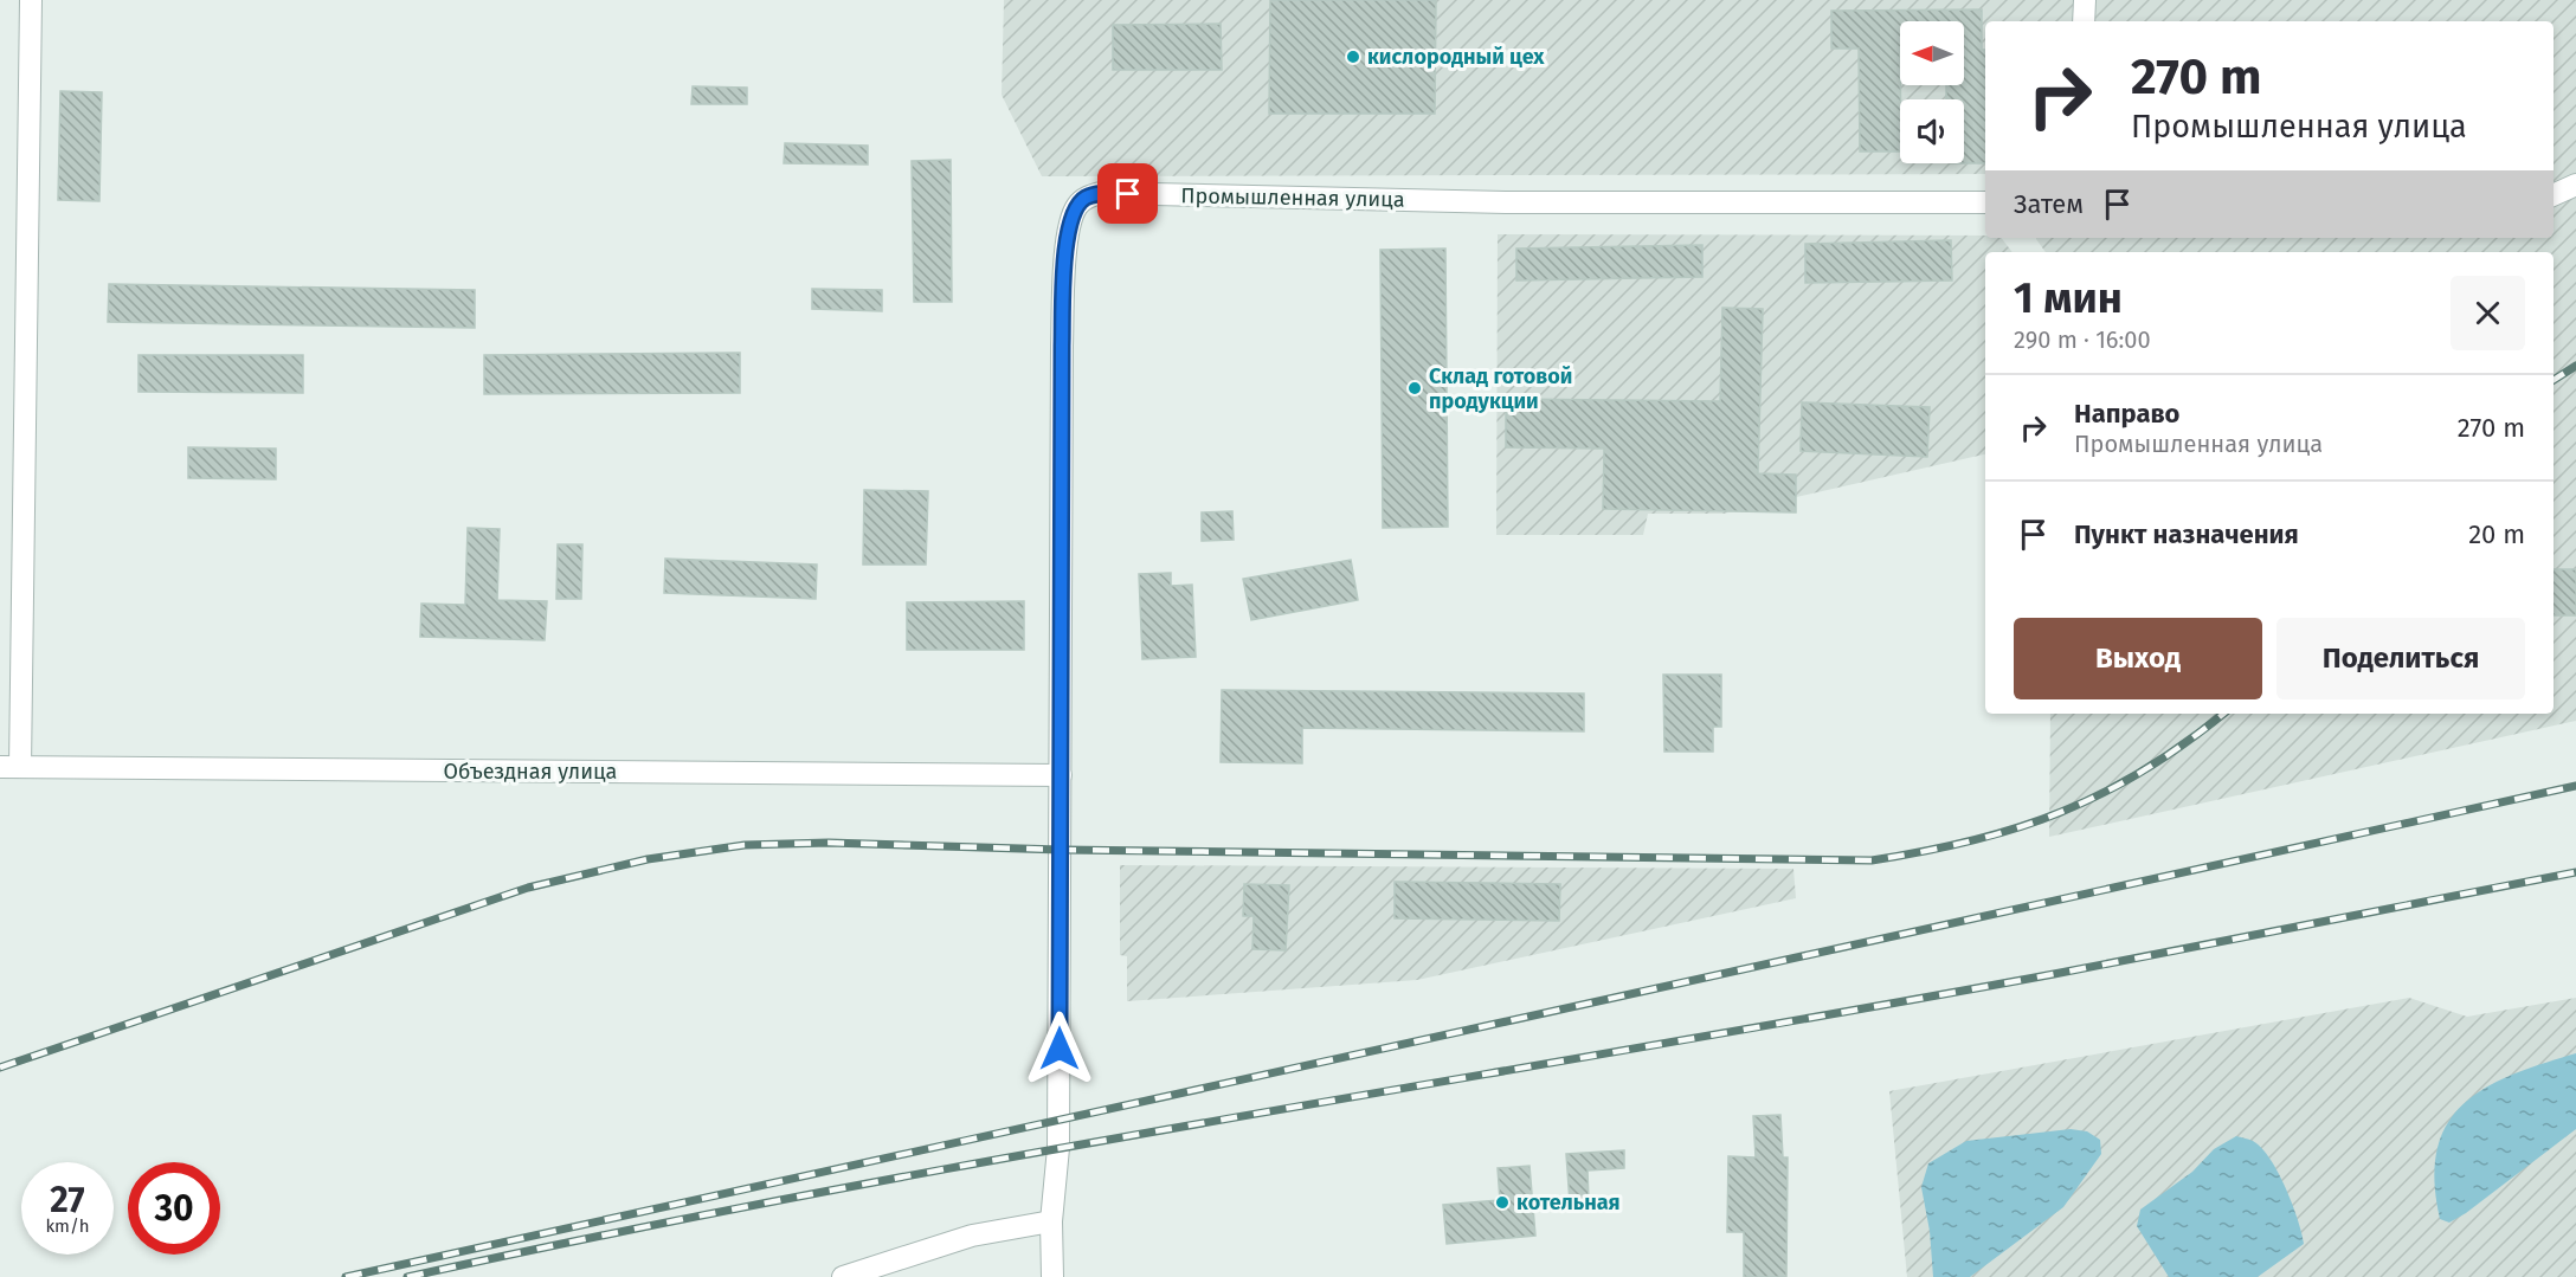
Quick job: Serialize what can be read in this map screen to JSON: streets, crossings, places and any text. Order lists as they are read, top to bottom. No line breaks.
{"streets":{"street":["Промышленная улица","Объездная улица"]},"crossings":[["Промышленная улица","Объездная улица"]],"places":["кислородный цех","Склад готовой продукции","котельная"],"north":"left","page":{"turn":["270 m","Промышленная улица"],"then":"Затем","heading":["1 мин","290 m · 16:00"],"list":[{"name":"Направо","note":"Промышленная улица","value":"270 m"},{"name":"Пункт назначения","value":"20 m"}],"buttons":["Выход","Поделиться"],"speed":"27 km/h","limit":"30"}}
